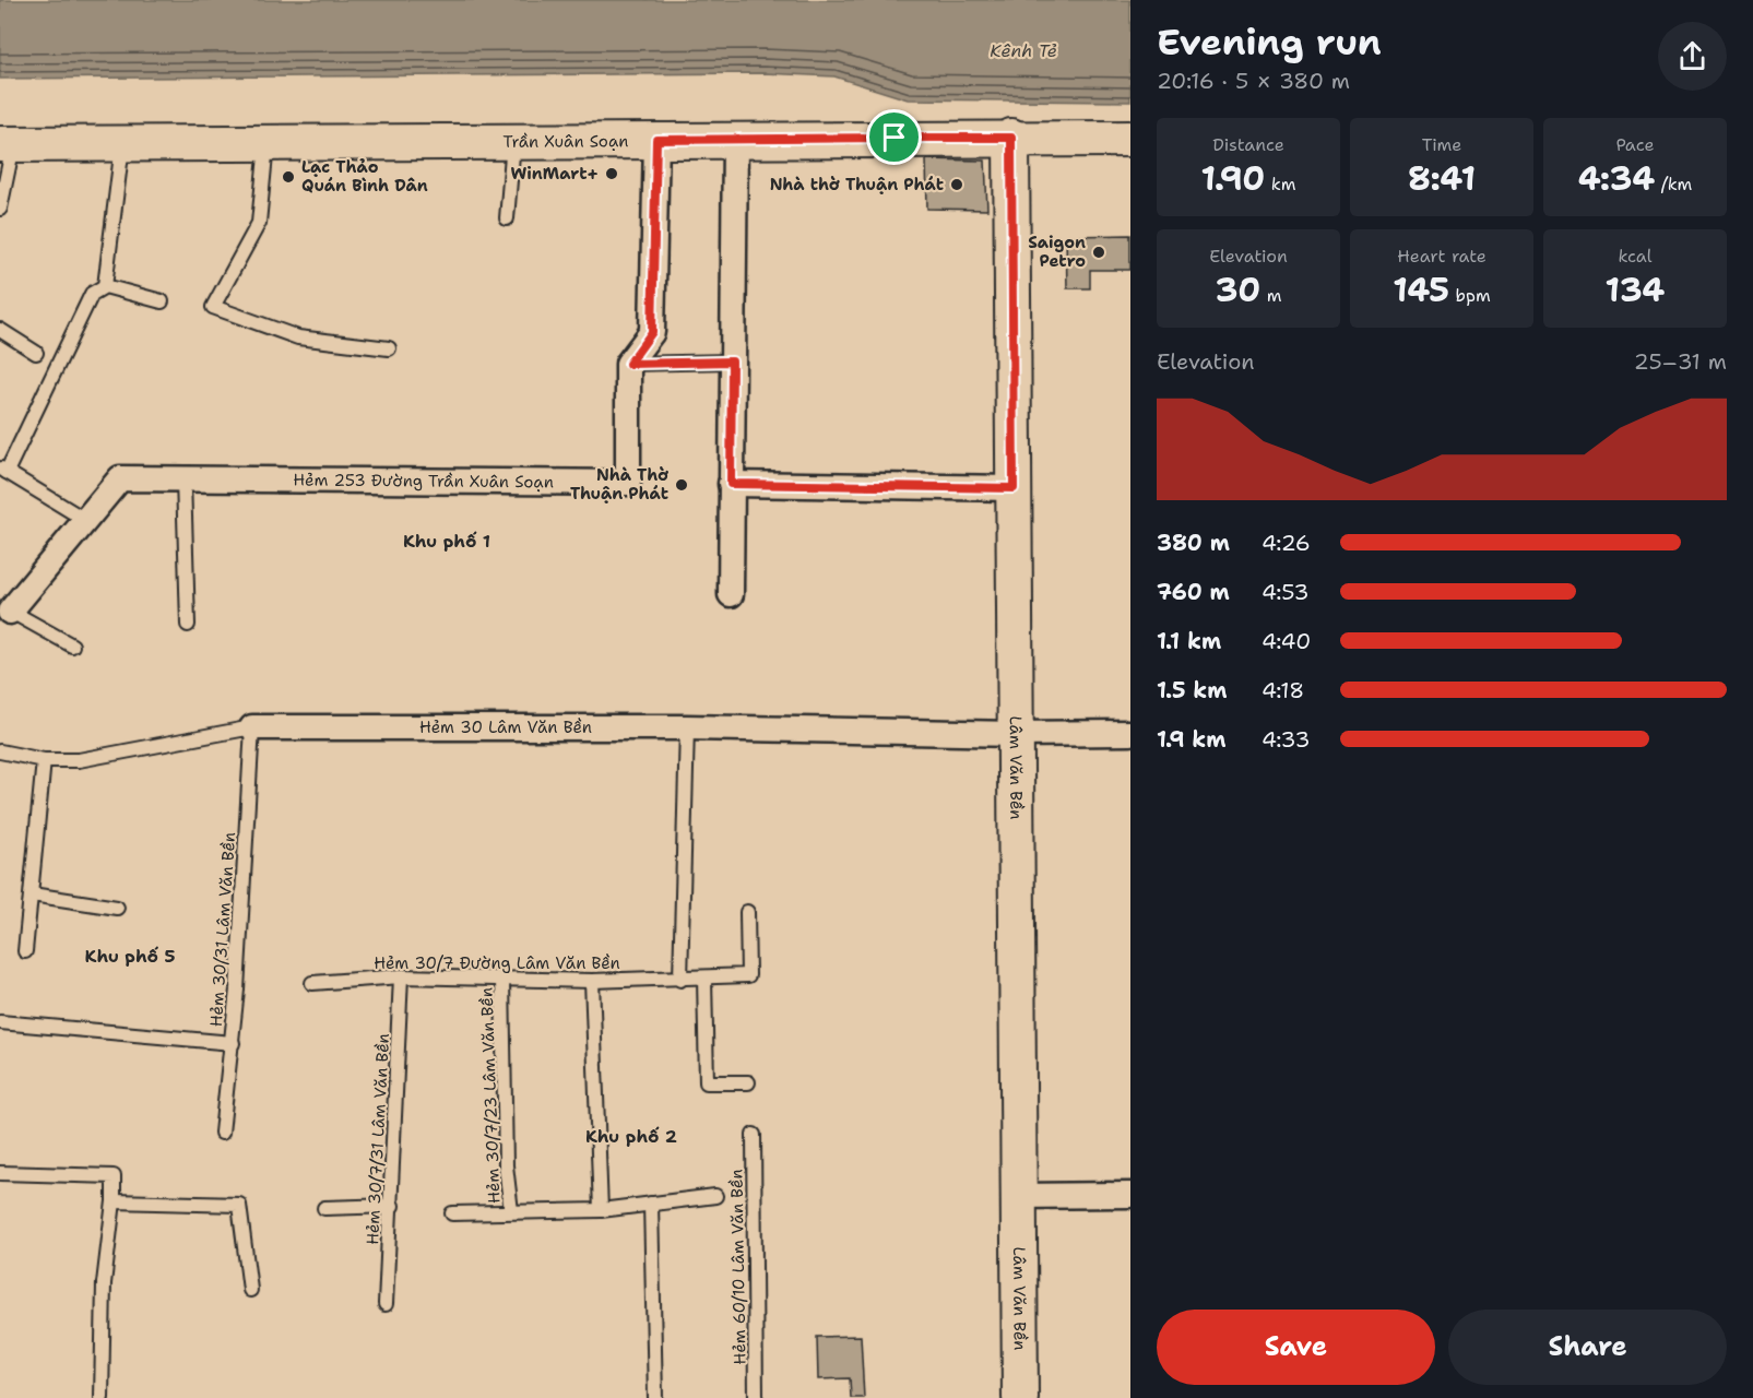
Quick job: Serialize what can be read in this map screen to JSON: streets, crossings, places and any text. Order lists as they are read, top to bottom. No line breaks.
{"streets":{"street":["Trần Xuân Soạn","Hẻm 253 Đường Trần Xuân Soạn","Hẻm 30 Lâm Văn Bền","Lâm Văn Bền"],"lane":["Hẻm 30/31 Lâm Văn Bền","Hẻm 30/7 Đường Lâm Văn Bền","Hẻm 30/7/23 Lâm Văn Bền","Hẻm 30/7/31 Lâm Văn Bền","Hẻm 60/10 Lâm Văn Bền"]},"crossings":[["Trần Xuân Soạn","Lâm Văn Bền"],["Hẻm 30 Lâm Văn Bền","Lâm Văn Bền"],["Hẻm 30 Lâm Văn Bền","Hẻm 30/31 Lâm Văn Bền"],["Hẻm 30/7 Đường Lâm Văn Bền","Hẻm 30/7/23 Lâm Văn Bền"],["Hẻm 30/7 Đường Lâm Văn Bền","Hẻm 30/7/31 Lâm Văn Bền"]],"districts":["Khu phố 1","Khu phố 5","Khu phố 2"],"water":["Kênh Tẻ"],"places":["WinMart+","Lạc Thảo Quán Bình Dân","Nhà thờ Thuận Phát","Saigon Petro","Nhà Thờ Thuận Phát"],"page":{"heading":["Evening run","20:16 · 5 × 380 m"],"stats":[["Distance","1.90 km"],["Time","8:41"],["Pace","4:34 /km"],["Elevation","30 m"],["Heart rate","145 bpm"],["kcal","134"]],"chart":["Elevation","25–31 m"],"list":[{"name":"380 m","note":"4:26"},{"name":"760 m","note":"4:53"},{"name":"1.1 km","note":"4:40"},{"name":"1.5 km","note":"4:18"},{"name":"1.9 km","note":"4:33"}],"buttons":["Save","Share"]}}
